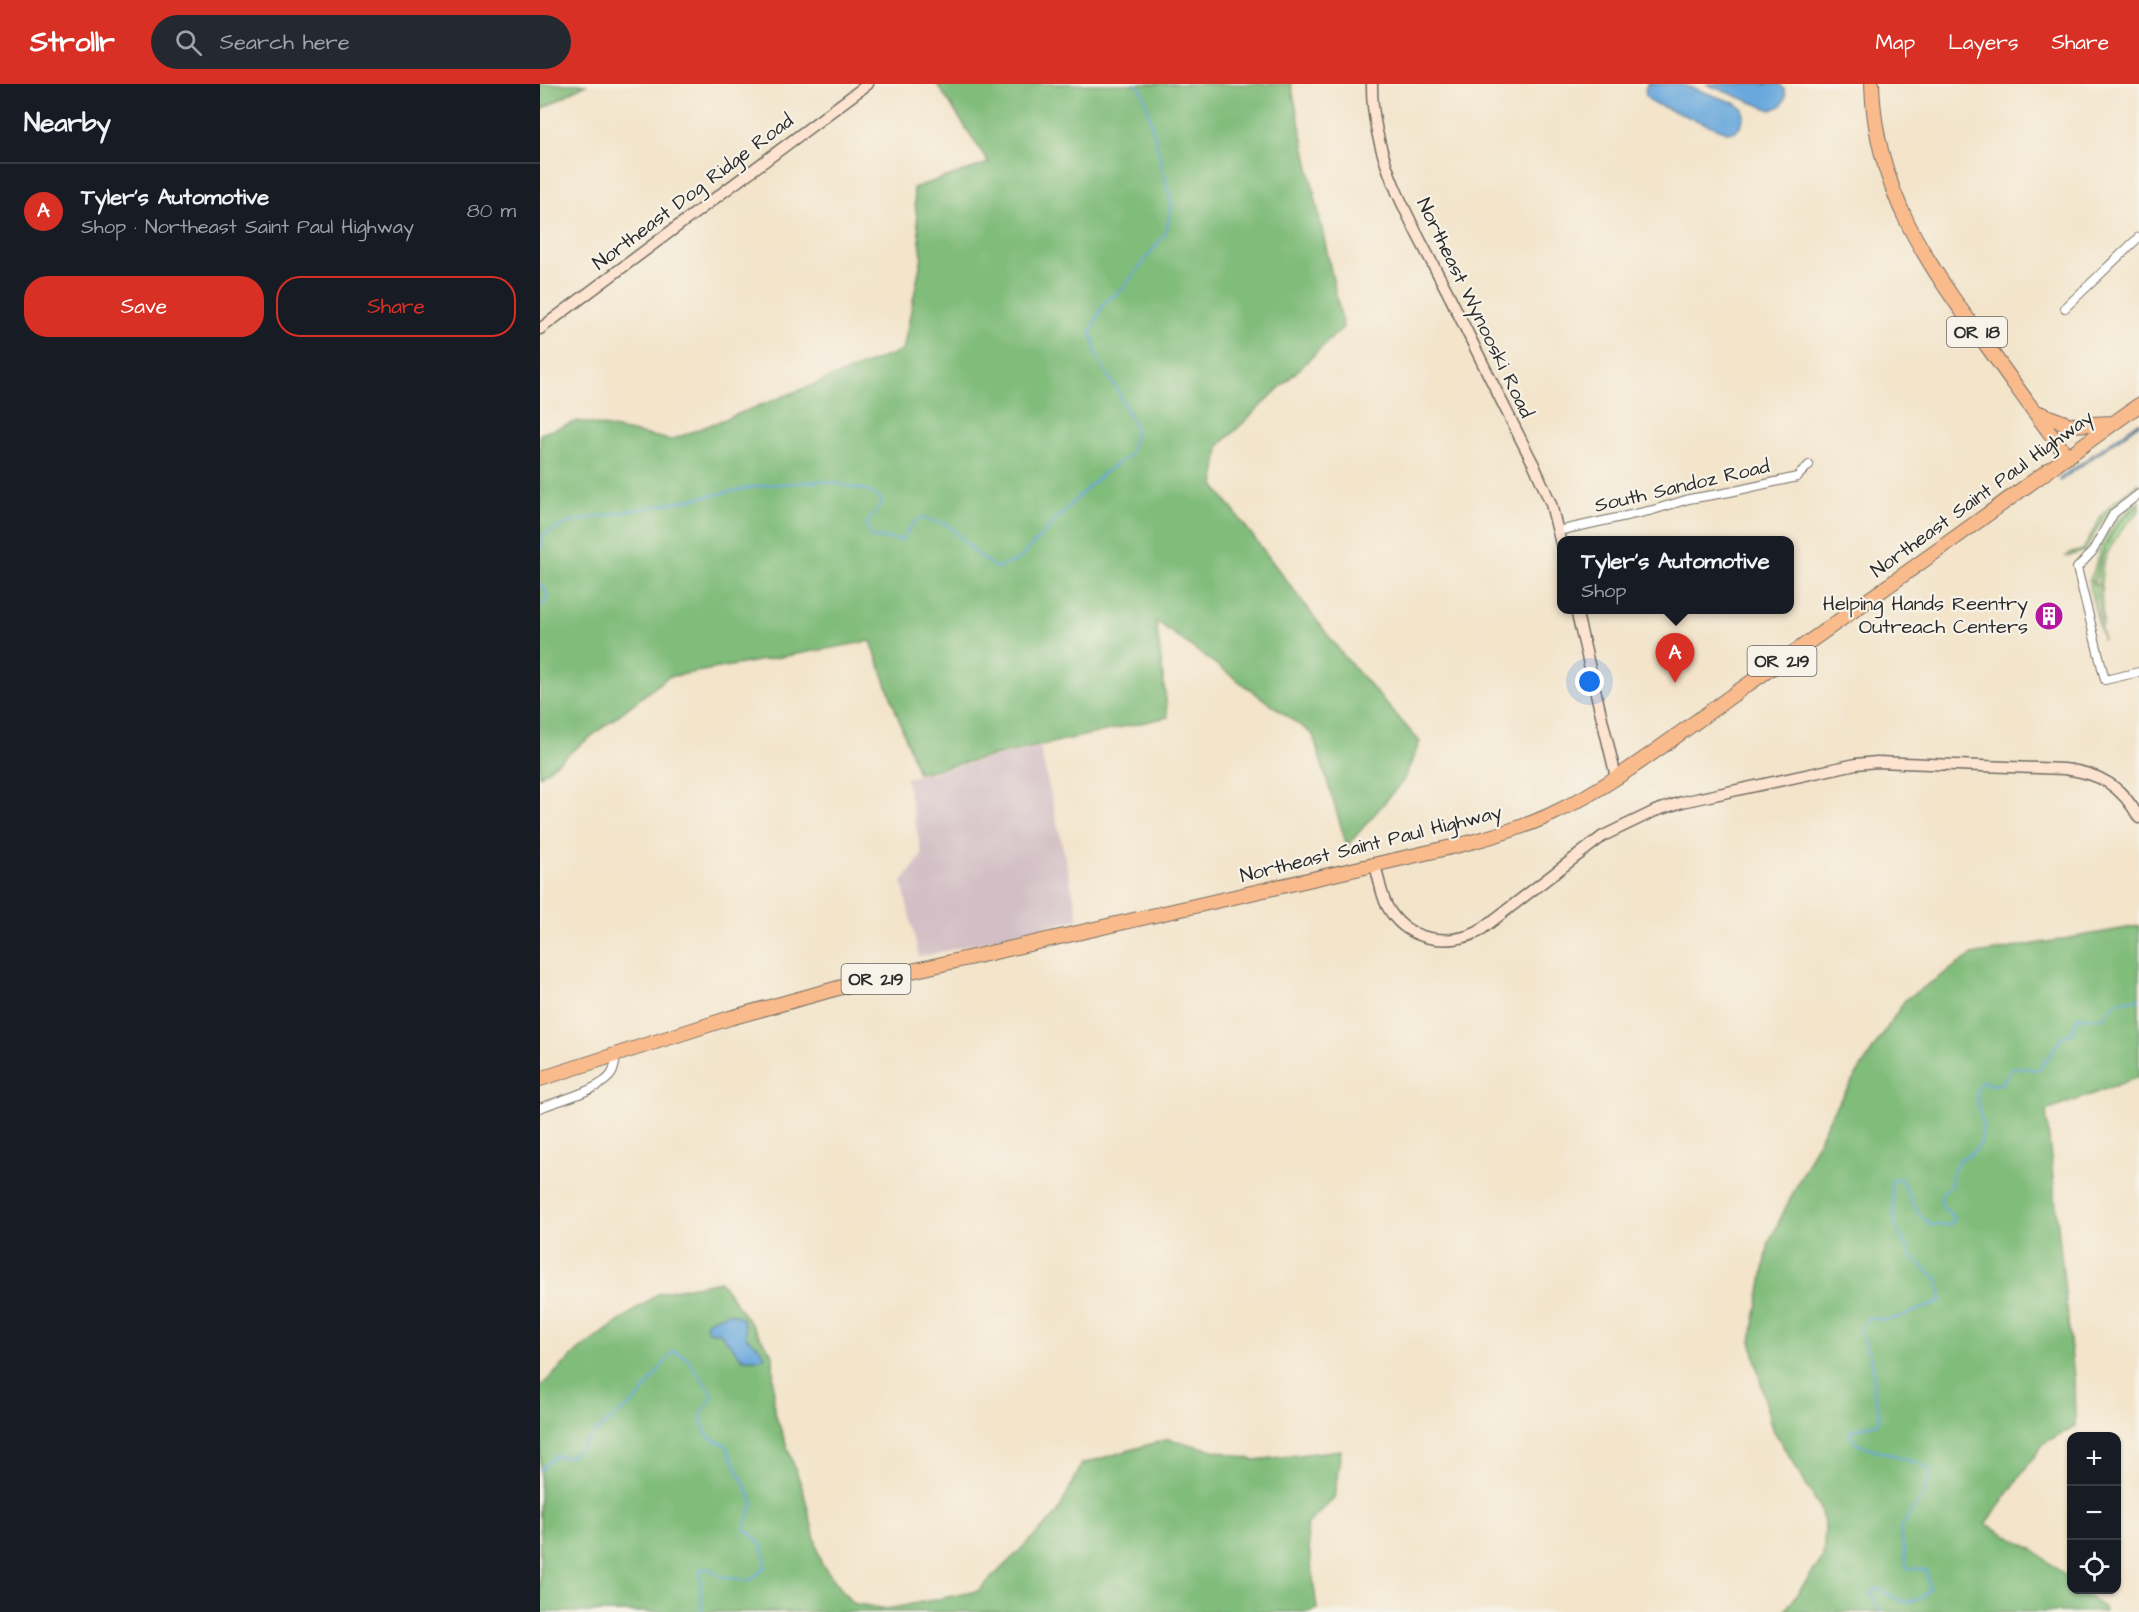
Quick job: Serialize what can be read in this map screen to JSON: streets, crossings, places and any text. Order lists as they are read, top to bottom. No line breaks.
{"streets":{"highway":["OR 18","Northeast Saint Paul Highway","OR 219"],"main road":["Northeast Dog Ridge Road","Northeast Wynooski Road"],"street":["South Sandoz Road"]},"crossings":[["Northeast Wynooski Road","South Sandoz Road"],["OR 18","Northeast Saint Paul Highway"]],"places":{"building":["Helping Hands Reentry Outreach Centers"]},"page":{"header":"Strollr","search":"Search here","nav":["Map","Layers","Share"],"heading":"Nearby","list":[{"mark":"A","name":"Tyler's Automotive","note":"Shop · Northeast Saint Paul Highway","value":"80 m"}],"buttons":["Save","Share"],"popup":["Tyler's Automotive","Shop"],"pins":"A","map_buttons":["+","−"]}}
